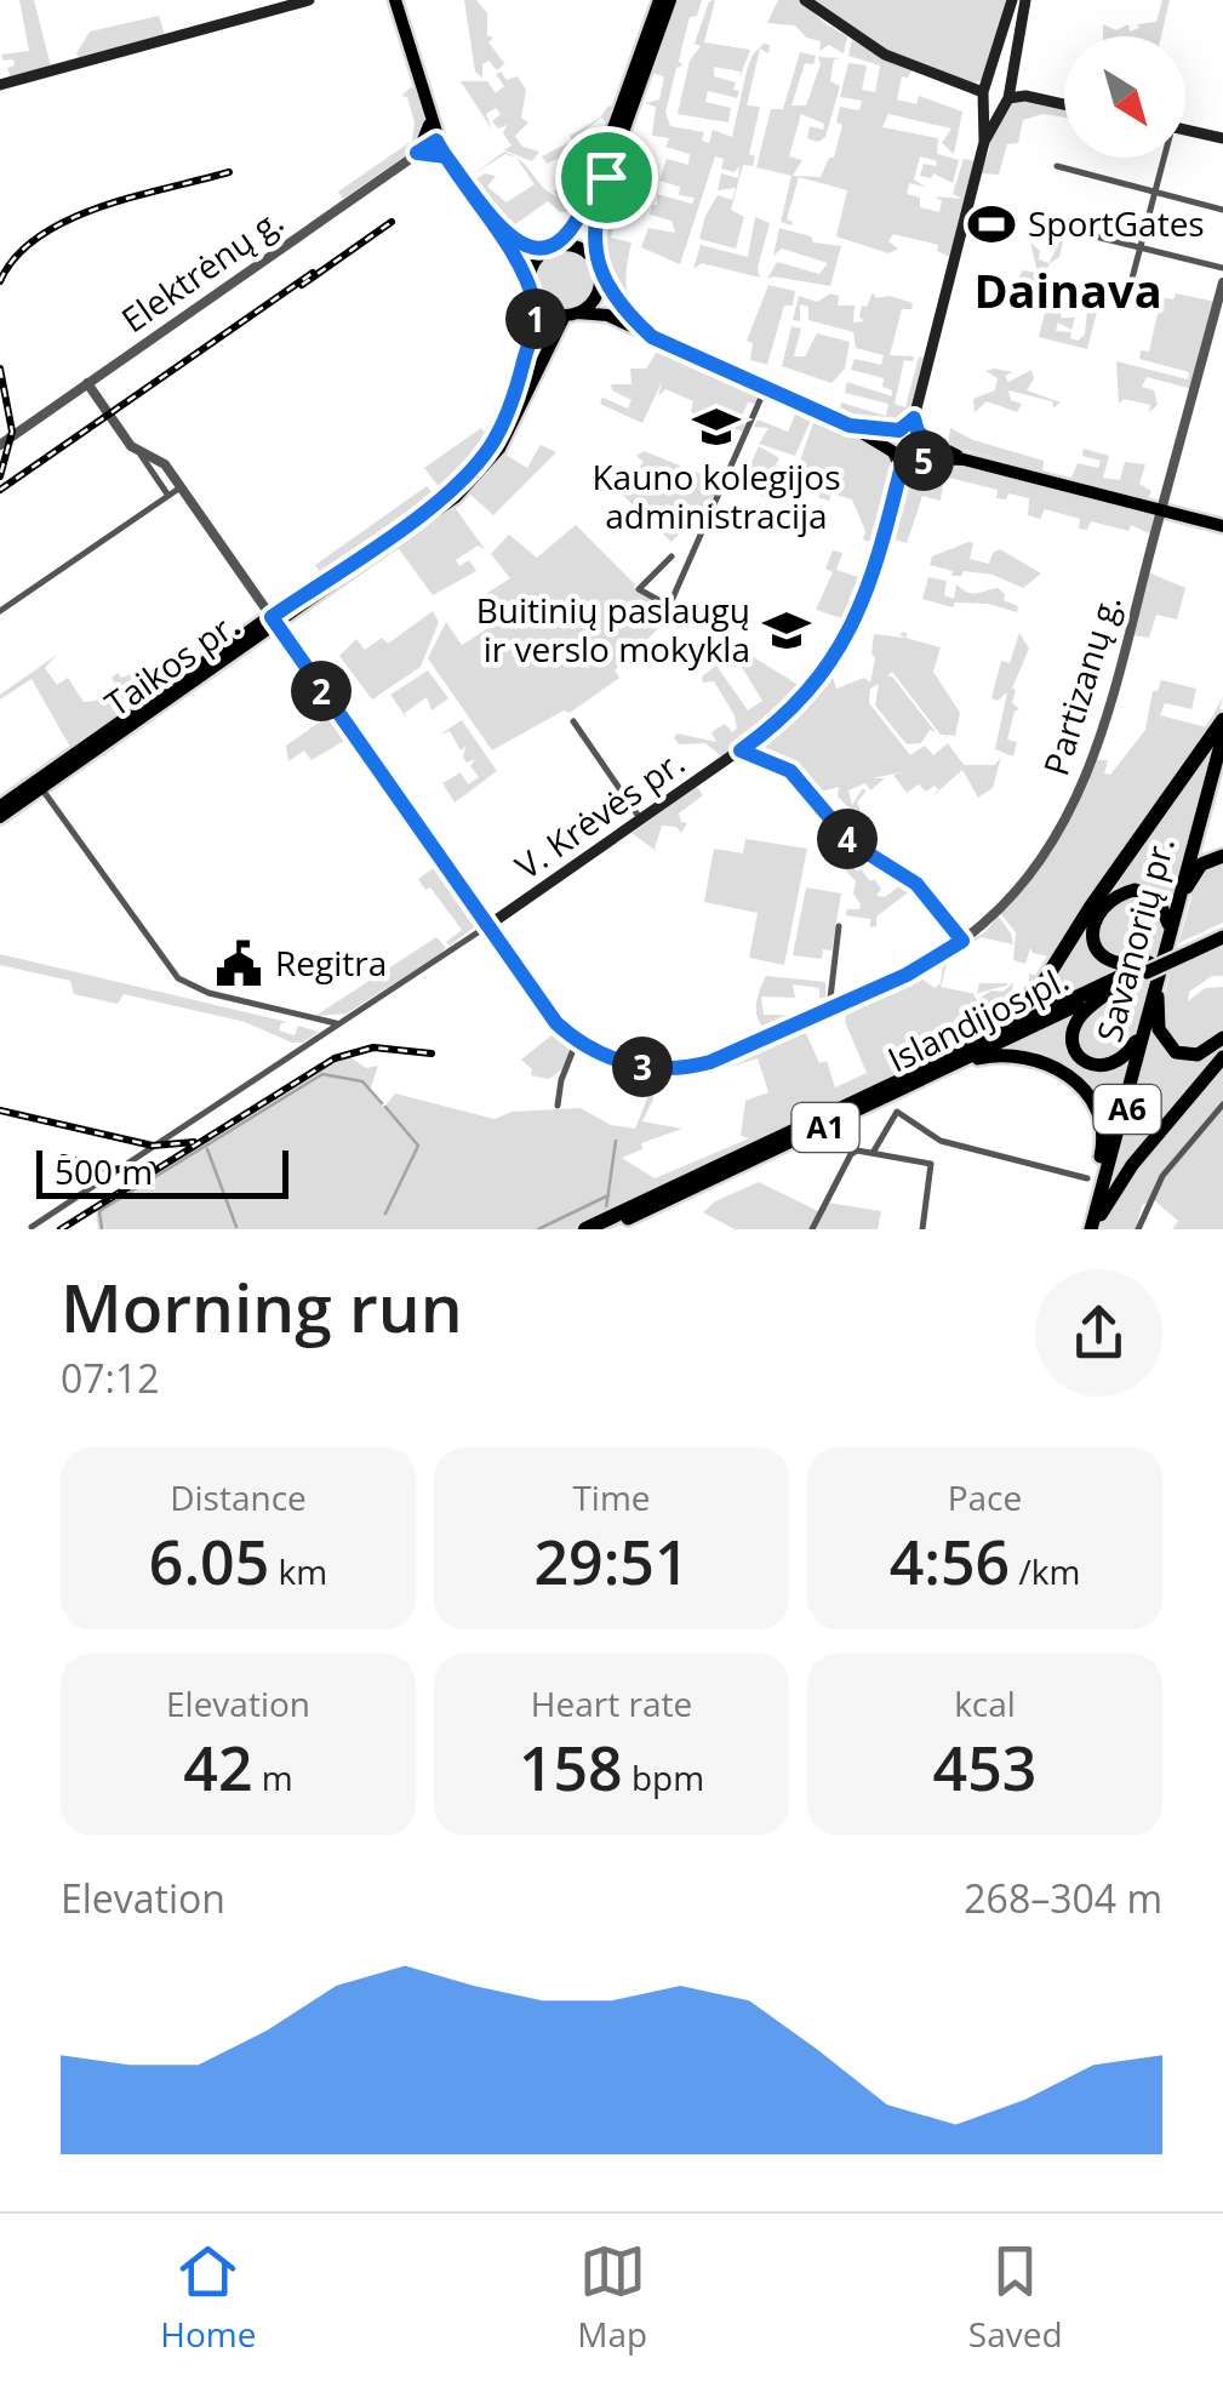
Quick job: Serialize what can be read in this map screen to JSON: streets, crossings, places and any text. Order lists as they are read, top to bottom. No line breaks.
{"streets":{"highway":["Savanorių pr.","Islandijos pl.","A6","A1"],"main road":["Taikos pr.","V. Krėvės pr."],"street":["Elektrėnų g.","Partizanų g."]},"crossings":[["Elektrėnų g.","Partizanų g."],["Taikos pr.","Partizanų g."],["Partizanų g.","V. Krėvės pr."],["Islandijos pl.","A1"]],"districts":["Dainava"],"places":{"sports":["SportGates"],"school or university":["Kauno kolegijos administracija","Buitinių paslaugų ir verslo mokykla"],"public building":["Regitra"]},"scale_bar":"500 m","north":"bottom right","page":{"pins":["1","5","2","4","3"],"scale":"500 m","heading":["Morning run","07:12"],"stats":[["Distance","6.05 km"],["Time","29:51"],["Pace","4:56 /km"],["Elevation","42 m"],["Heart rate","158 bpm"],["kcal","453"]],"chart":["Elevation","268–304 m"],"tabs":["Home","Map","Saved"]}}
